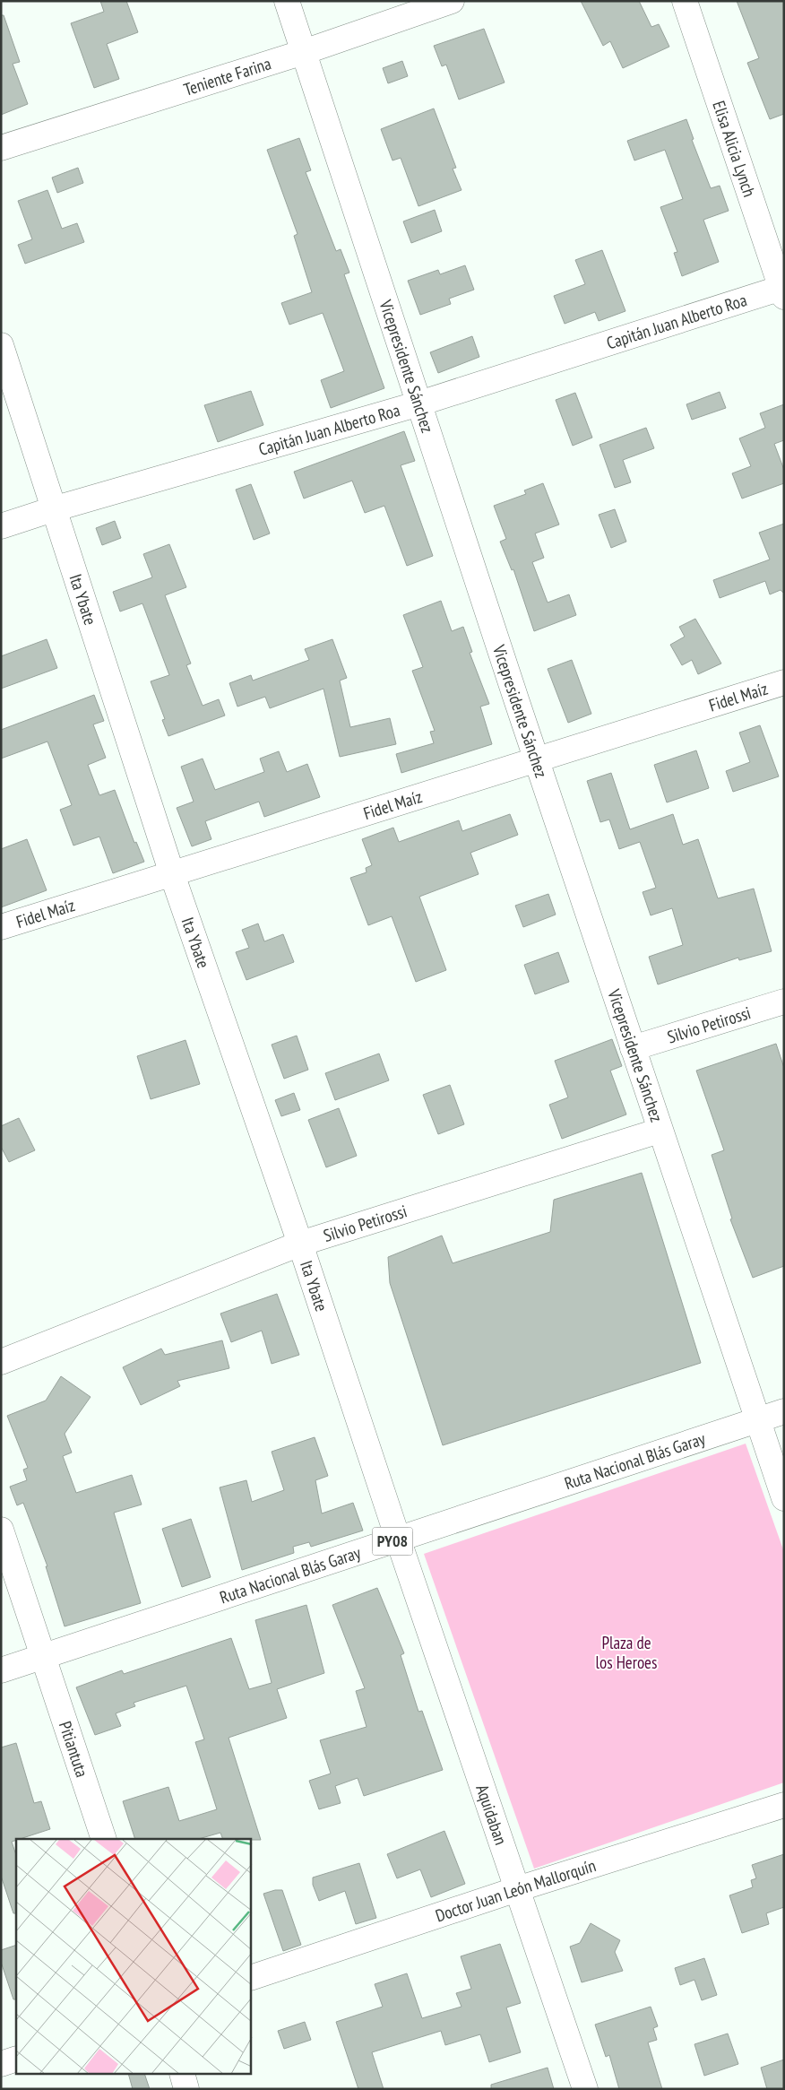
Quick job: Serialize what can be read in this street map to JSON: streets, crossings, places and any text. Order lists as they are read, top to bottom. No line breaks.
{"streets":{"main road":["Teniente Farina","Elisa Alicia Lynch","Capitán Juan Alberto Roa","Vicepresidente Sánchez","Ita Ybate","Fidel Maíz","Silvio Petirossi","Ruta Nacional Blás Garay","PY08","Pitiantuta","Aquidaban","Doctor Juan León Mallorquín"]},"crossings":[["Teniente Farina","Vicepresidente Sánchez"],["Elisa Alicia Lynch","Capitán Juan Alberto Roa"],["Capitán Juan Alberto Roa","Vicepresidente Sánchez"],["Capitán Juan Alberto Roa","Ita Ybate"],["Vicepresidente Sánchez","Fidel Maíz"],["Vicepresidente Sánchez","Silvio Petirossi"],["Vicepresidente Sánchez","Ruta Nacional Blás Garay"],["Ita Ybate","Fidel Maíz"],["Ita Ybate","Silvio Petirossi"],["Ita Ybate","Ruta Nacional Blás Garay"],["Ita Ybate","Aquidaban"],["Ruta Nacional Blás Garay","Pitiantuta"],["Ruta Nacional Blás Garay","Aquidaban"],["Aquidaban","Doctor Juan León Mallorquín"]],"parks":["Plaza de los Heroes"]}
